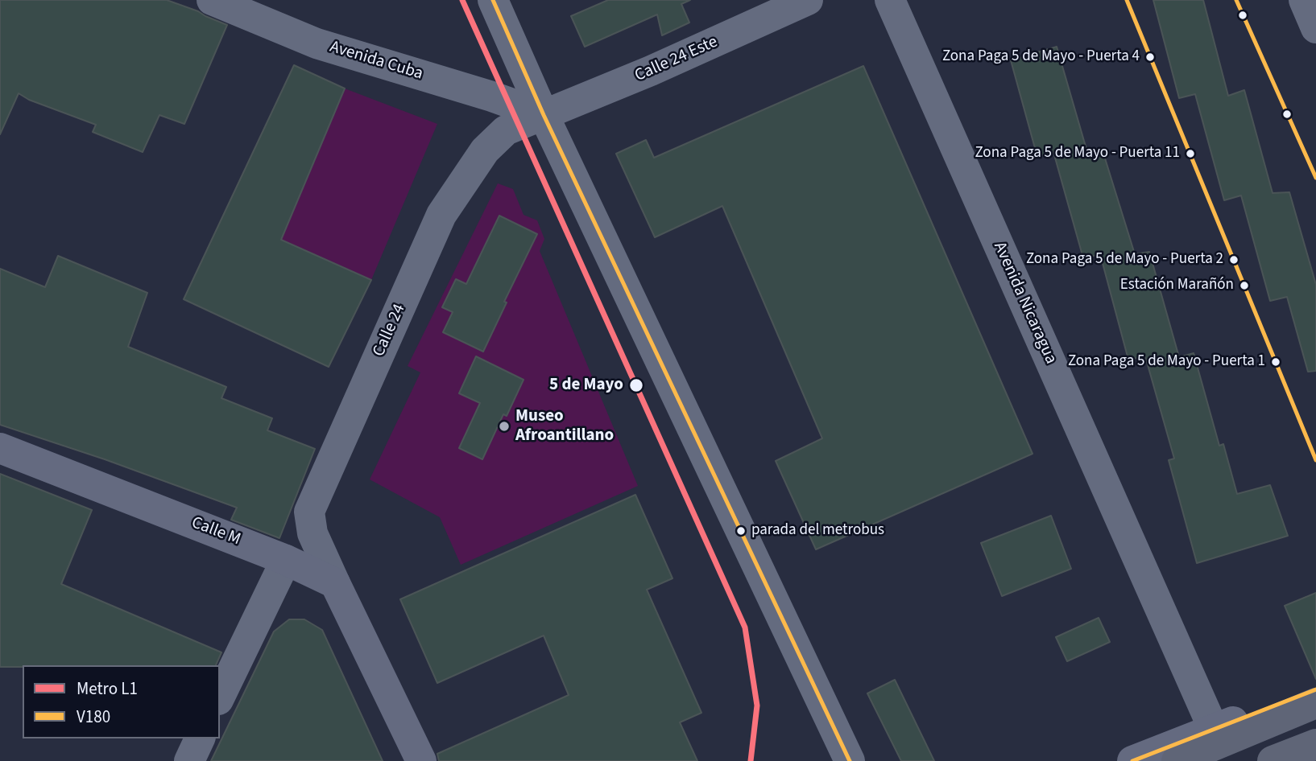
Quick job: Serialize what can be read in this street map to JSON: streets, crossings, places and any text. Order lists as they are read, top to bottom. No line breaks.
{"streets":{"main road":["Calle 24","Calle M"],"street":["Calle 24 Este","Avenida Cuba","Avenida Nicaragua"]},"crossings":[["Calle 24 Este","Avenida Cuba"],["Calle 24 Este","Calle 24"],["Avenida Cuba","Calle 24"]],"places":["Zona Paga 5 de Mayo - Puerta 4","Zona Paga 5 de Mayo - Puerta 11","Zona Paga 5 de Mayo - Puerta 2","Estación Marañón","Zona Paga 5 de Mayo - Puerta 1","5 de Mayo","Museo Afroantillano","parada del metrobus"],"lines":["metro line L1","transit line V180"],"legend":["Metro L1","V180"]}
